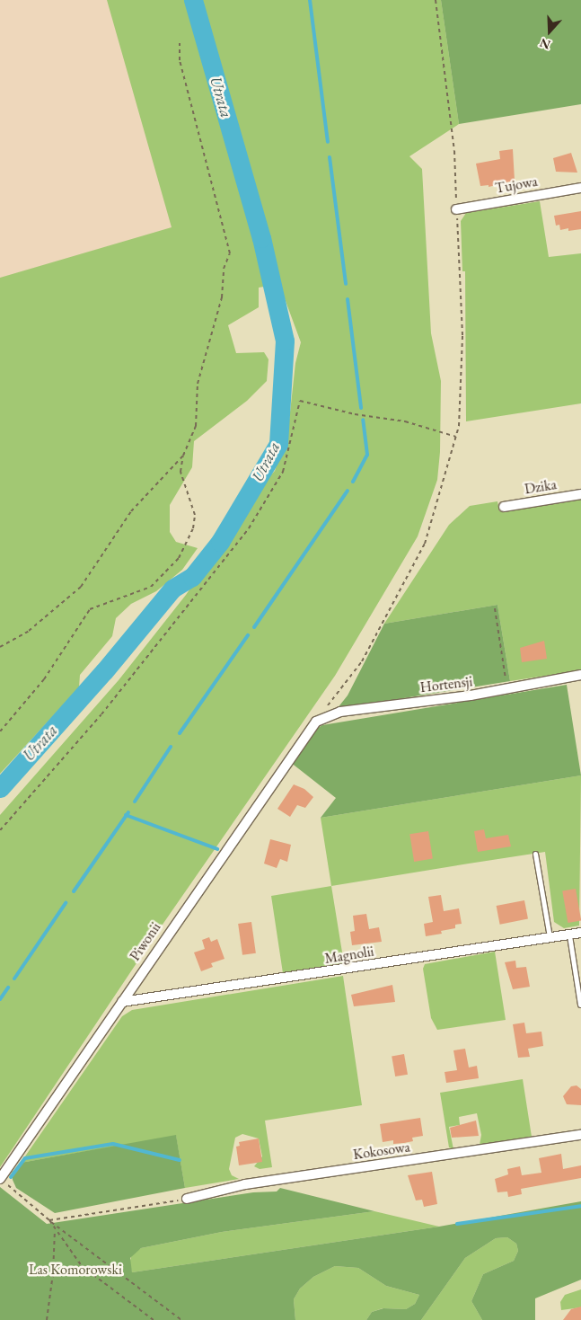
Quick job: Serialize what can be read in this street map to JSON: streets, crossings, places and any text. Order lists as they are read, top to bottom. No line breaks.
{"streets":{"street":["Tujowa","Dzika","Hortensji","Piwonii","Magnolii","Kokosowa"]},"crossings":[["Hortensji","Piwonii"],["Piwonii","Magnolii"]],"water":["Utrata"],"parks":["Las Komorowski"],"north":"bottom"}
